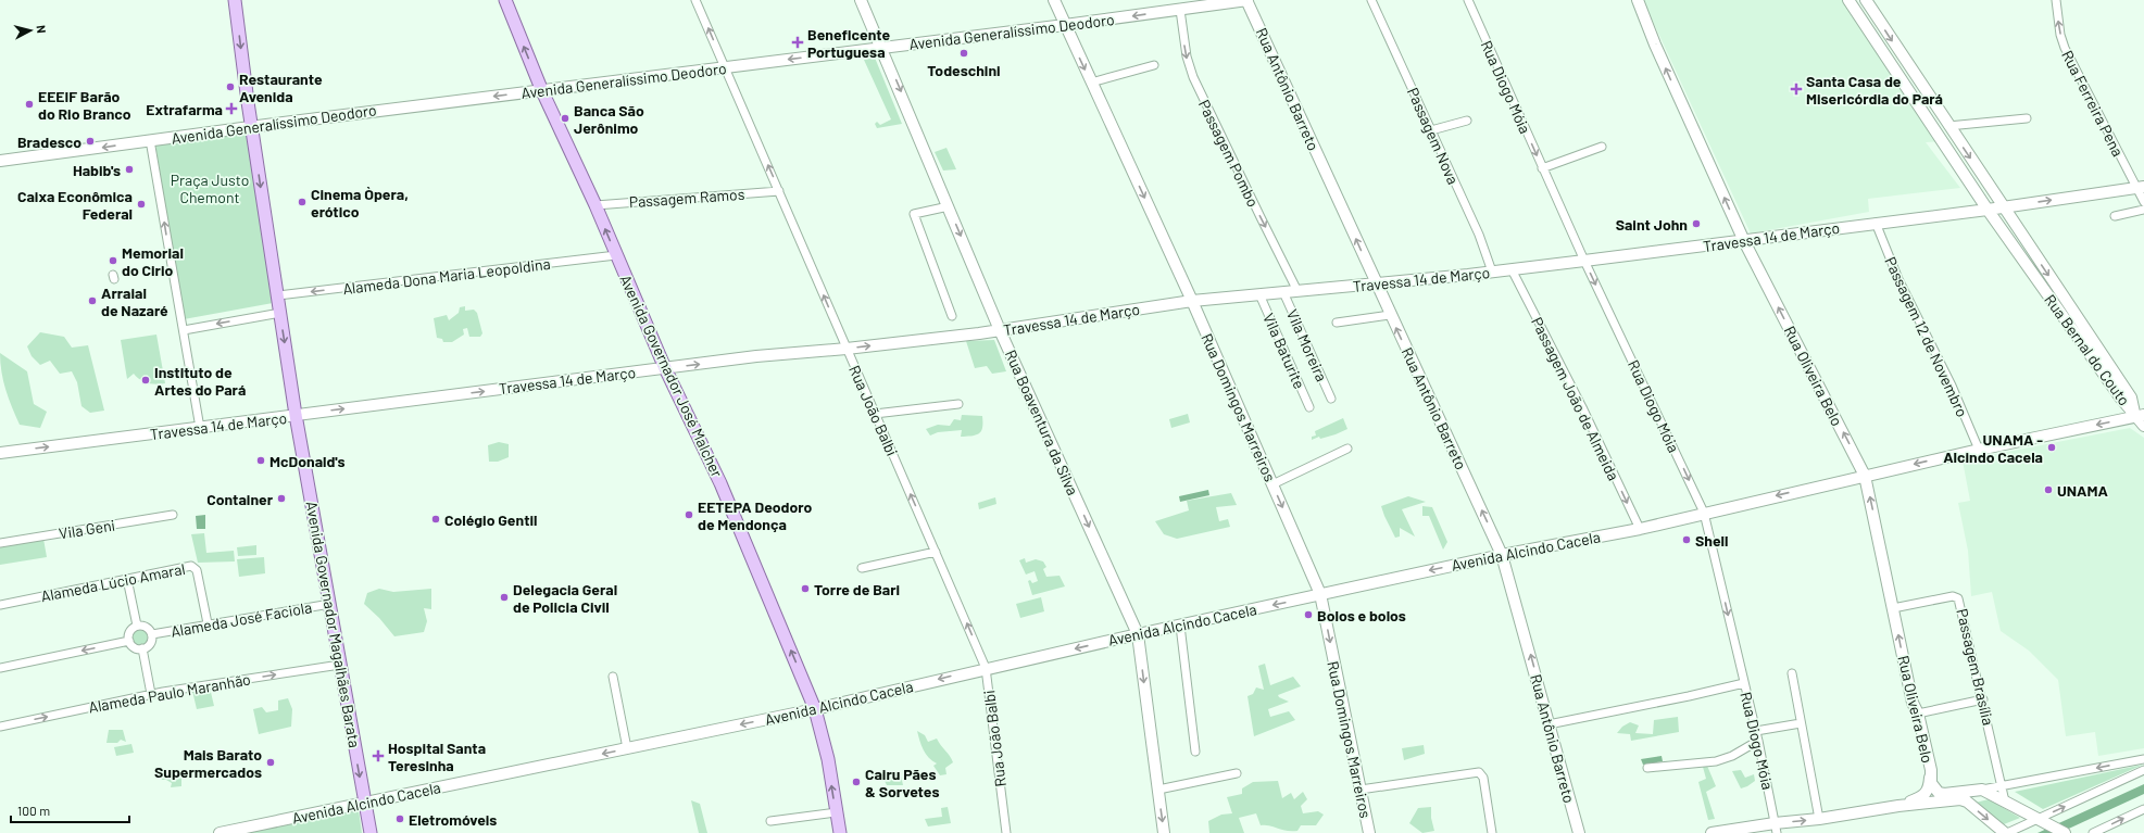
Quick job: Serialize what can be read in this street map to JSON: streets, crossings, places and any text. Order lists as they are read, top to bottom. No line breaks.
{"streets":{"main road":["Avenida Governador José Malcher","Avenida Governador Magalhães Barata"],"street":["Avenida Generalíssimo Deodoro","Rua Diogo Móia","Rua Antônio Barreto","Rua Ferreira Pena","Passagem Nova","Passagem Pombo","Passagem Ramos","Travessa 14 de Março","Alameda Dona Maria Leopoldina","Passagem 12 de Novembro","Vila Moreira","Rua Bernal do Couto","Vila Baturite","Rua Oliveira Belo","Passagem João de Almeida","Rua Domingos Marreiros","Rua João Balbi","Rua Boaventura da Silva","Vila Geni","Avenida Alcindo Cacela","Alameda Lúcio Amaral","Alameda José Faciola","Passagem Brasília","Alameda Paulo Maranhão"]},"crossings":[["Avenida Generalíssimo Deodoro","Rua Antônio Barreto"],["Avenida Generalíssimo Deodoro","Passagem Pombo"],["Avenida Generalíssimo Deodoro","Avenida Governador José Malcher"],["Avenida Generalíssimo Deodoro","Rua Domingos Marreiros"],["Avenida Generalíssimo Deodoro","Rua João Balbi"],["Avenida Generalíssimo Deodoro","Rua Boaventura da Silva"],["Avenida Generalíssimo Deodoro","Avenida Governador Magalhães Barata"],["Rua Diogo Móia","Travessa 14 de Março"],["Rua Diogo Móia","Avenida Alcindo Cacela"],["Rua Antônio Barreto","Travessa 14 de Março"],["Rua Antônio Barreto","Avenida Alcindo Cacela"],["Rua Ferreira Pena","Travessa 14 de Março"],["Passagem Nova","Travessa 14 de Março"],["Passagem Pombo","Travessa 14 de Março"],["Passagem Ramos","Avenida Governador José Malcher"],["Passagem Ramos","Rua João Balbi"],["Travessa 14 de Março","Passagem 12 de Novembro"],["Travessa 14 de Março","Vila Moreira"],["Travessa 14 de Março","Rua Bernal do Couto"],["Travessa 14 de Março","Vila Baturite"],["Travessa 14 de Março","Avenida Governador José Malcher"],["Travessa 14 de Março","Rua Oliveira Belo"],["Travessa 14 de Março","Passagem João de Almeida"],["Travessa 14 de Março","Rua Domingos Marreiros"],["Travessa 14 de Março","Rua João Balbi"],["Travessa 14 de Março","Rua Boaventura da Silva"],["Travessa 14 de Março","Avenida Governador Magalhães Barata"],["Alameda Dona Maria Leopoldina","Avenida Governador José Malcher"],["Alameda Dona Maria Leopoldina","Avenida Governador Magalhães Barata"],["Passagem 12 de Novembro","Avenida Alcindo Cacela"],["Rua Bernal do Couto","Avenida Alcindo Cacela"],["Avenida Governador José Malcher","Avenida Alcindo Cacela"],["Rua Oliveira Belo","Avenida Alcindo Cacela"],["Rua Oliveira Belo","Passagem Brasília"],["Passagem João de Almeida","Avenida Alcindo Cacela"],["Rua Domingos Marreiros","Avenida Alcindo Cacela"],["Rua João Balbi","Avenida Alcindo Cacela"],["Rua Boaventura da Silva","Avenida Alcindo Cacela"],["Avenida Alcindo Cacela","Avenida Governador Magalhães Barata"],["Alameda Lúcio Amaral","Alameda José Faciola"],["Alameda José Faciola","Avenida Governador Magalhães Barata"],["Avenida Governador Magalhães Barata","Alameda Paulo Maranhão"]],"one_way":["Avenida Generalíssimo Deodoro","Rua Diogo Móia","Rua Antônio Barreto","Rua Ferreira Pena","Passagem Pombo","Travessa 14 de Março","Alameda Dona Maria Leopoldina","Avenida Governador José Malcher","Rua Oliveira Belo","Passagem João de Almeida","Rua Domingos Marreiros","Rua João Balbi","Rua Boaventura da Silva","Avenida Alcindo Cacela","Avenida Governador Magalhães Barata"],"parks":["Praça Justo Chemont"],"places":{"health":["Beneficente Portuguesa","Santa Casa de Misericórdia do Pará","Extrafarma","Hospital Santa Teresinha"],"other":["Todeschini","Restaurante Avenida","EEEIF Barão do Rio Branco","Banca São Jerônimo","Bradesco","Habib's","Cinema Òpera, erótico","Caixa Econômica Federal","Saint John","Memorial do Cirio","Arraial de Nazaré","Instituto de Artes do Pará","UNAMA - Alcindo Cacela","McDonald's","UNAMA","Container","EETEPA Deodoro de Mendonça","Colégio Gentil","Shell","Torre de Bari","Delegacia Geral de Policia Civil","Bolos e bolos","Mais Barato Supermercados","Cairu Pães & Sorvetes","Eletromóveis"]},"scale_bar":"100 m","north":"right"}
